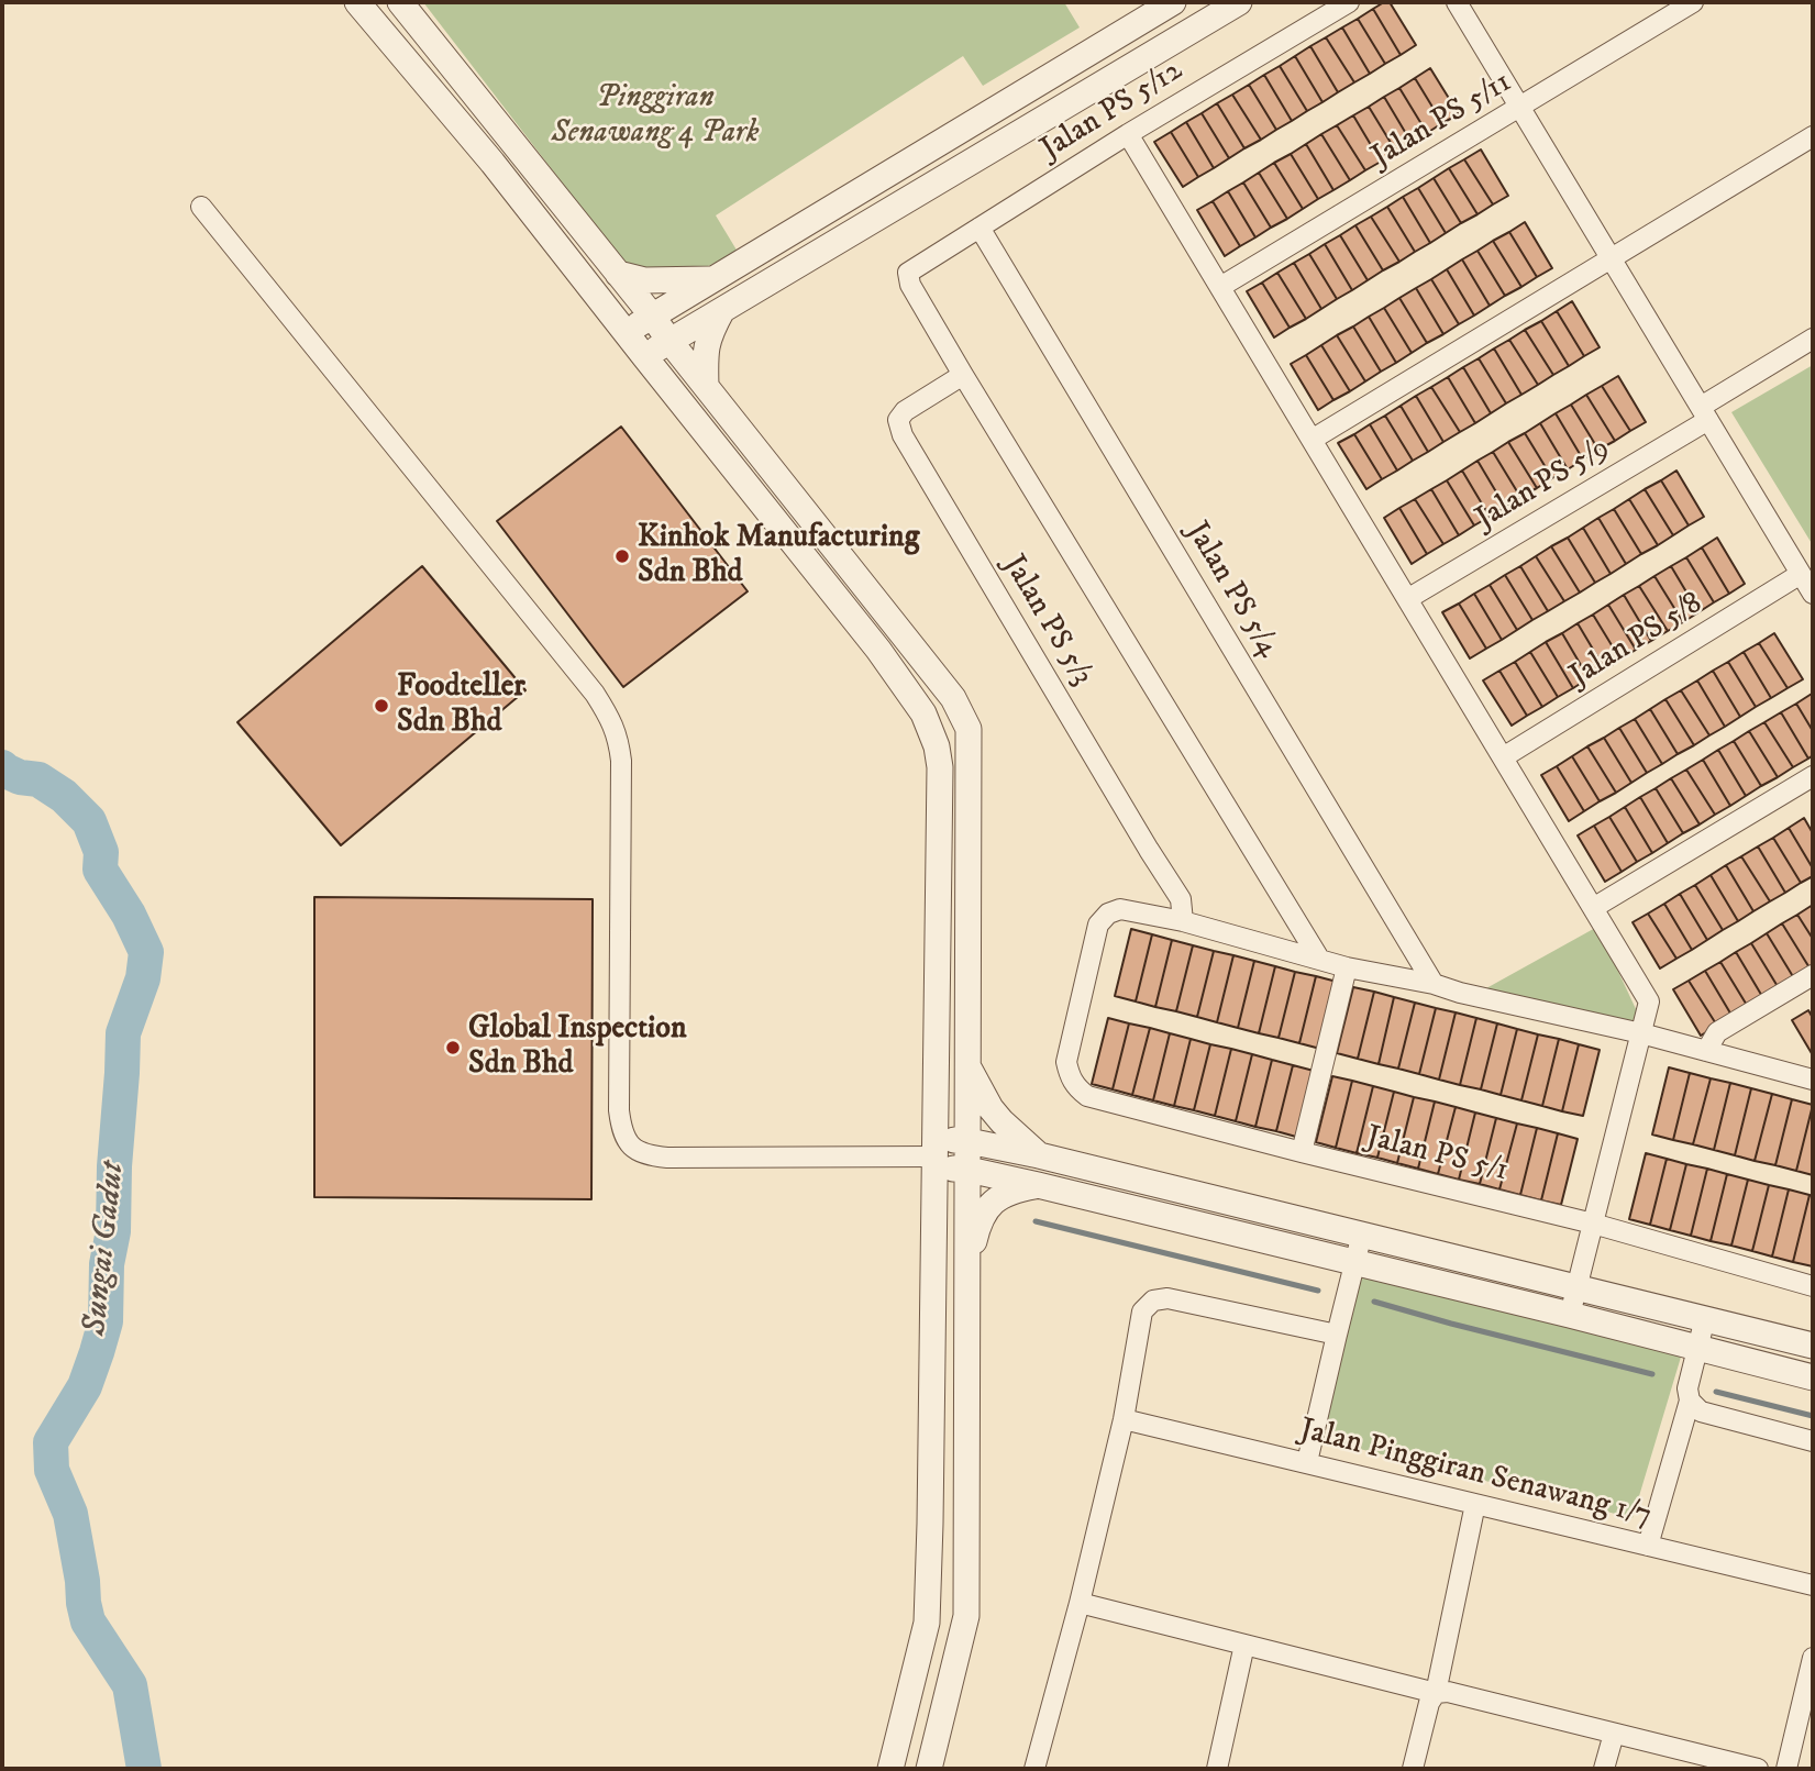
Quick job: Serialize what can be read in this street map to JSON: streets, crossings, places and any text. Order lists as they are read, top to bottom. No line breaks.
{"streets":{"street":["Jalan PS 5/12","Jalan PS 5/11","Jalan PS 5/9","Jalan PS 5/4","Jalan PS 5/3","Jalan PS 5/8","Jalan PS 5/1","Jalan Pinggiran Senawang 1/7"]},"crossings":[["Jalan PS 5/12","Jalan PS 5/4"],["Jalan PS 5/12","Jalan PS 5/3"],["Jalan PS 5/3","Jalan PS 5/1"]],"water":["Sungai Gadut"],"parks":["Pinggiran Senawang 4 Park"],"places":["Kinhok Manufacturing Sdn Bhd","Foodteller Sdn Bhd","Global Inspection Sdn Bhd"]}
